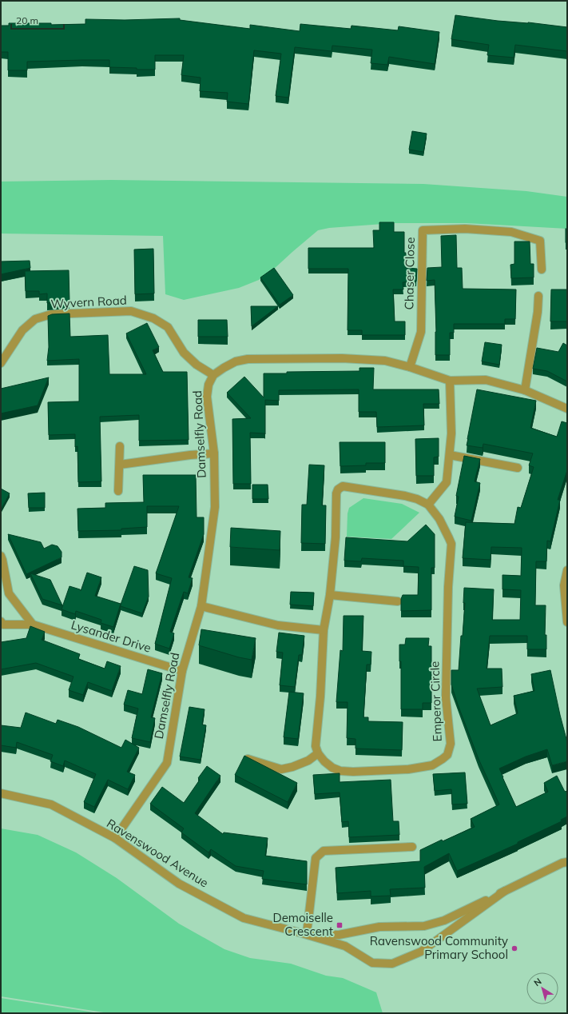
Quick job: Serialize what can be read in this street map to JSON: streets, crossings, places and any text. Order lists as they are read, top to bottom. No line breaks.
{"streets":{"street":["Chaser Close","Wyvern Road","Damselfly Road","Lysander Drive","Emperor Circle","Ravenswood Avenue"]},"crossings":[["Chaser Close","Damselfly Road"],["Wyvern Road","Damselfly Road"],["Damselfly Road","Lysander Drive"],["Damselfly Road","Ravenswood Avenue"]],"places":{"transit":["Demoiselle Crescent"],"other":["Ravenswood Community Primary School"]},"scale_bar":"20 m","north":"top left"}
